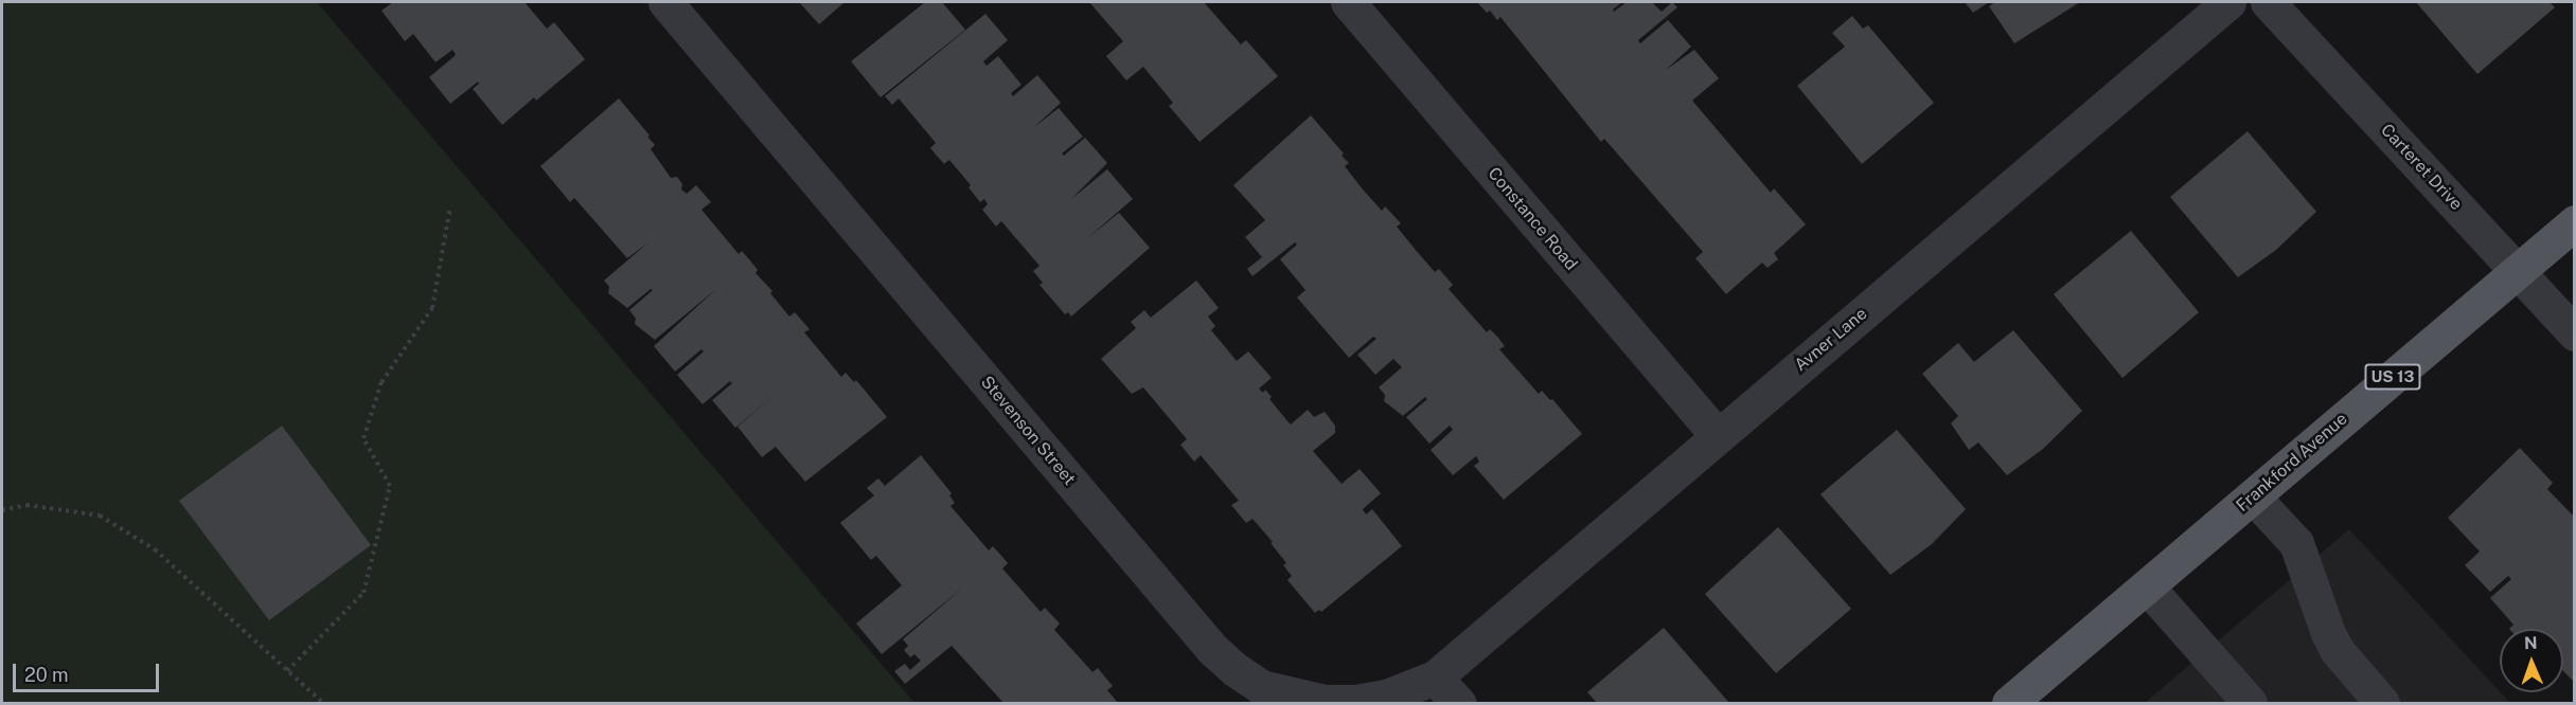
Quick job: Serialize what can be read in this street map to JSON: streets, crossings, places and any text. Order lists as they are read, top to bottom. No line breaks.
{"streets":{"main road":["US 13","Frankford Avenue"],"street":["Carteret Drive","Constance Road","Avner Lane","Stevenson Street"]},"crossings":[["Carteret Drive","Frankford Avenue"],["Constance Road","Avner Lane"],["Avner Lane","Stevenson Street"]],"scale_bar":"20 m","north":"top"}
